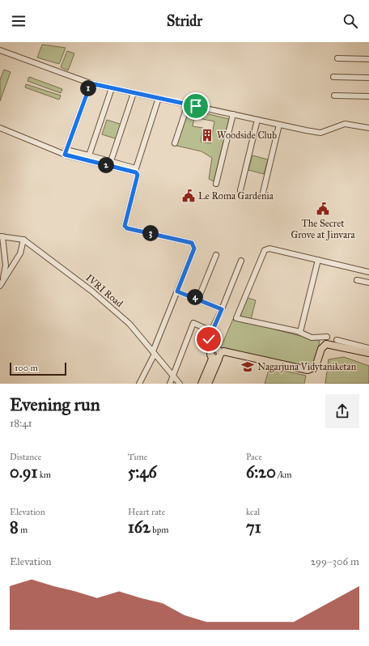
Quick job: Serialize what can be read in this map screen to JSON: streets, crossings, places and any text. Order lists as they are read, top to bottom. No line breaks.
{"streets":{"street":["IVRI Road"]},"places":{"building":["Woodside Club"],"public building":["Le Roma Gardenia","The Secret Grove at Jinvara"],"school or university":["Nagarjuna Vidytaniketan"]},"scale_bar":"100 m","page":{"header":"Stridr","pins":["1","2","3","4"],"scale":"100 m","heading":["Evening run","18:41"],"stats":[["Distance","0.91 km"],["Time","5:46"],["Pace","6:20 /km"],["Elevation","8 m"],["Heart rate","162 bpm"],["kcal","71"]],"chart":["Elevation","299–306 m"]}}
